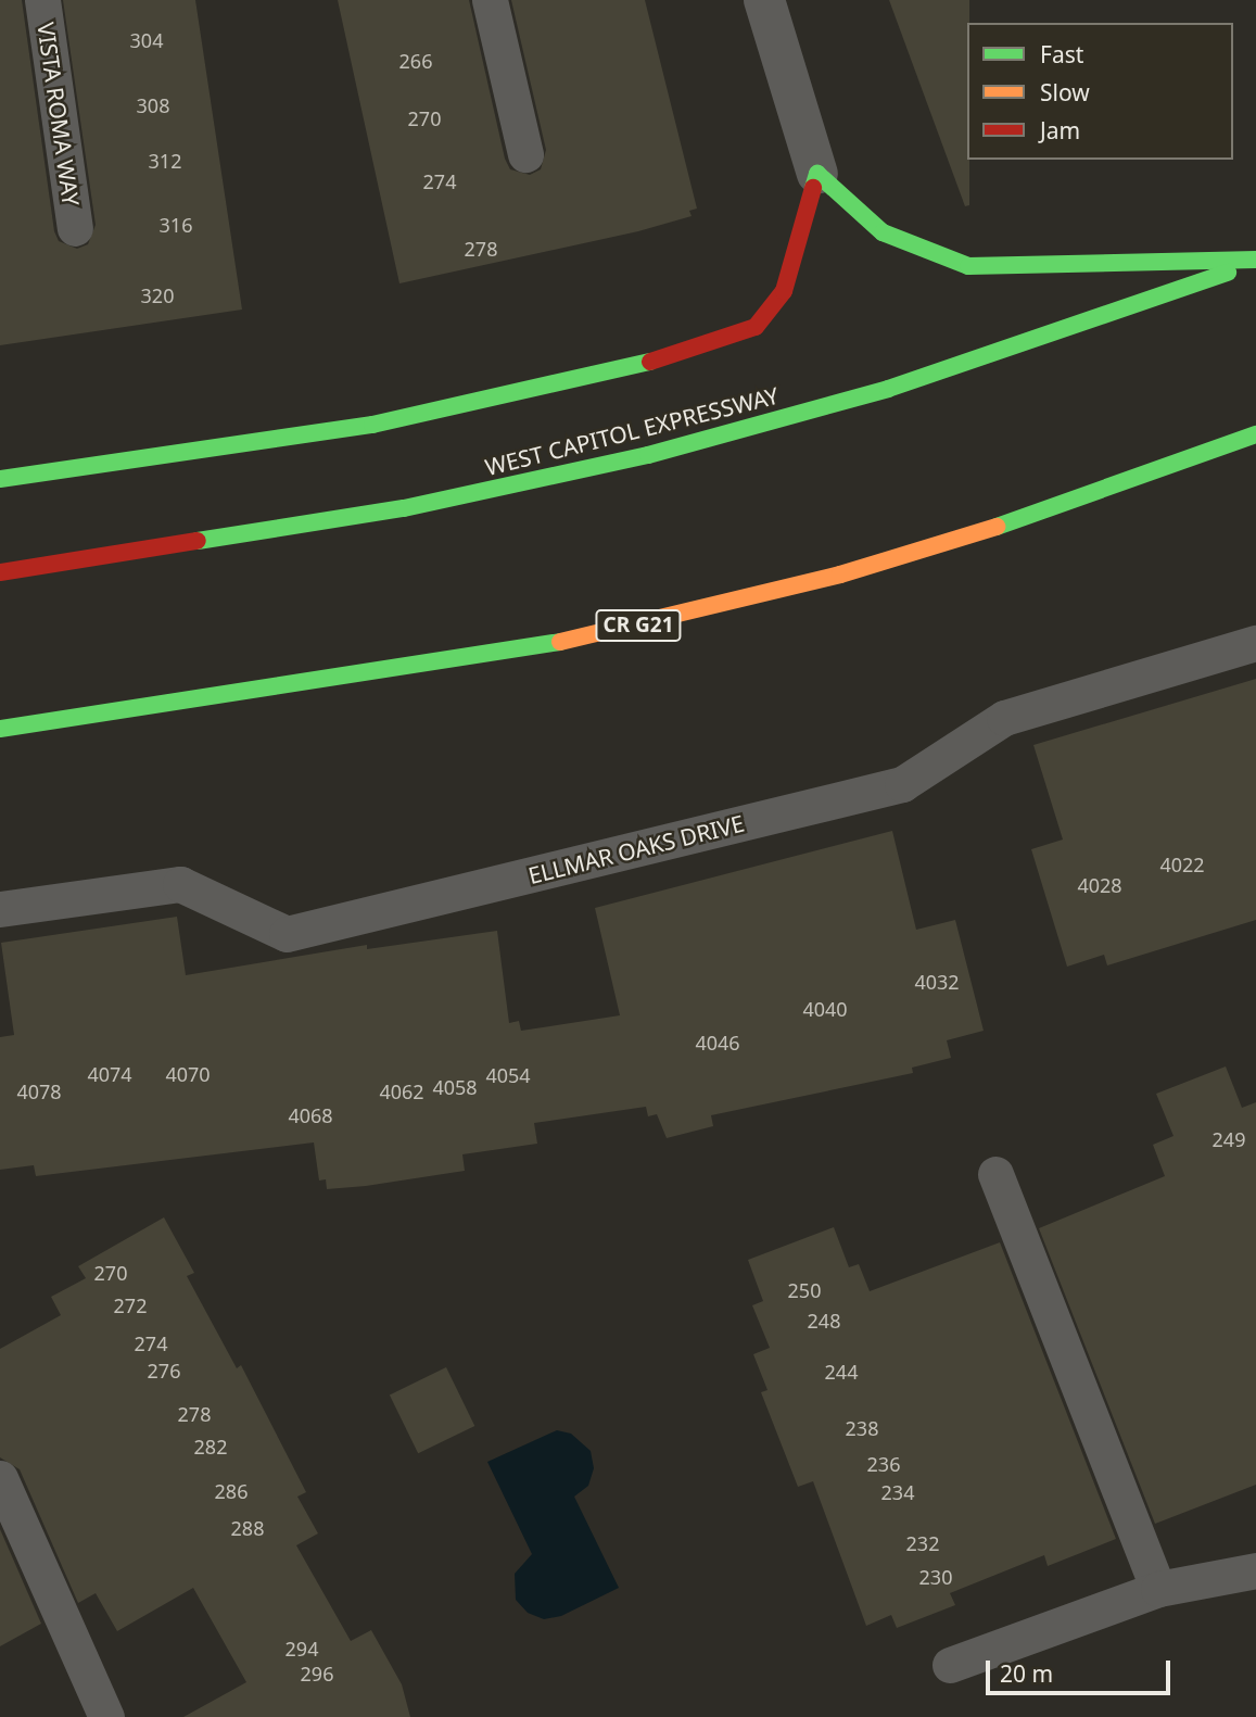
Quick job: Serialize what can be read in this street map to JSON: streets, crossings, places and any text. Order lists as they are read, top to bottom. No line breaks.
{"streets":{"highway":["WEST CAPITOL EXPRESSWAY","CR G21"],"lane":["VISTA ROMA WAY","ELLMAR OAKS DRIVE"]},"house_numbers":["304","266","308","270","312","274","316","278","320","4022","4028","4032","4040","4046","4074","4070","4054","4058","4078","4062","4068","249","270","250","272","248","274","276","244","278","238","282","236","286","234","288","232","230","294","296"],"legend":["Fast","Slow","Jam"],"scale_bar":"20 m"}
